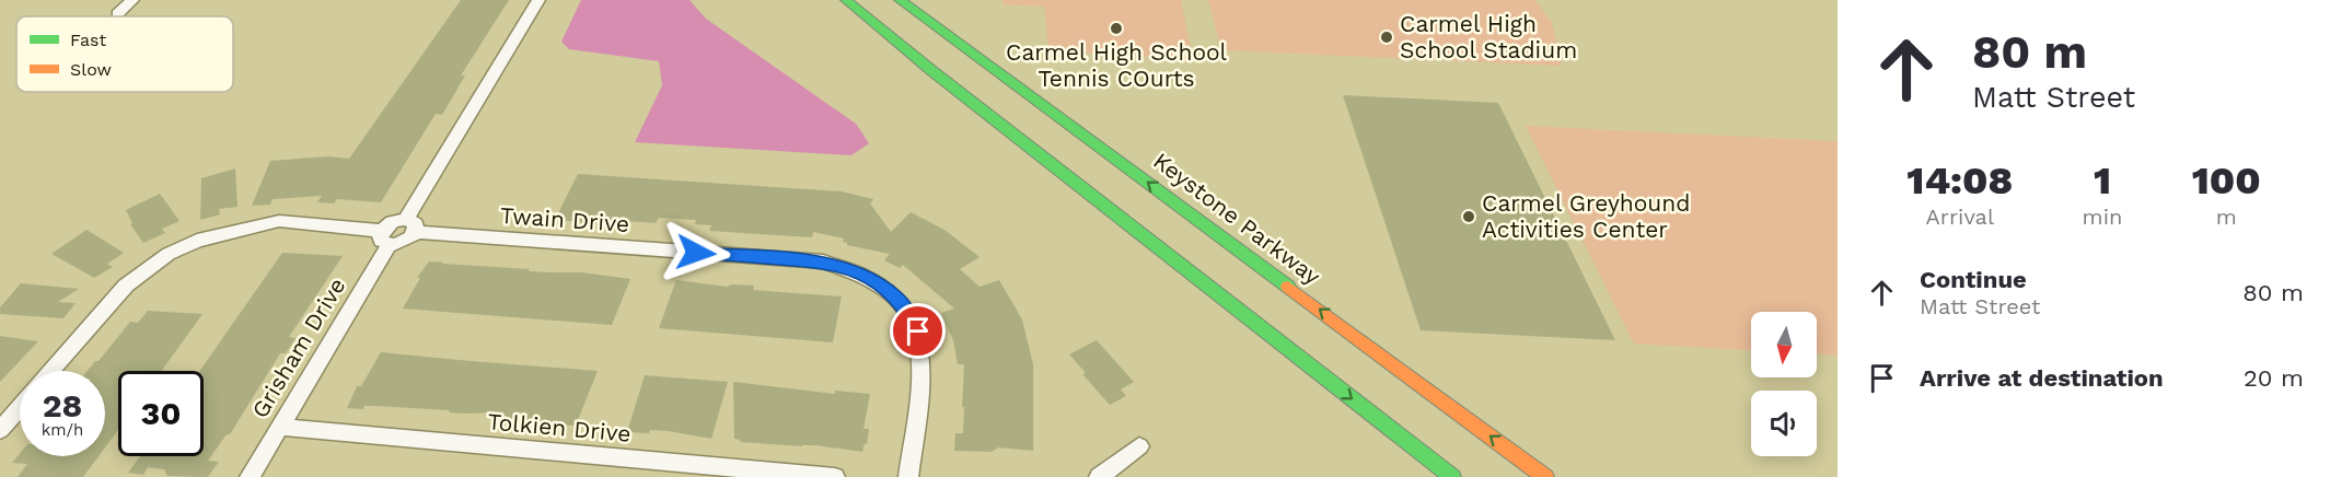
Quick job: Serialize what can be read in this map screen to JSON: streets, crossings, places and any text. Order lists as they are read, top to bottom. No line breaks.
{"streets":{"highway":["Keystone Parkway"],"street":["Twain Drive","Grisham Drive","Tolkien Drive"]},"crossings":[["Grisham Drive","Tolkien Drive"]],"places":["Carmel High School Tennis COurts","Carmel High School Stadium","Carmel Greyhound Activities Center"],"legend":["Fast","Slow"],"north":"bottom","page":{"turn":["80 m","Matt Street"],"eta":["14:08","Arrival","1","min","100","m"],"list":[{"name":"Continue","note":"Matt Street","value":"80 m"},{"name":"Arrive at destination","value":"20 m"}],"speed":"28 km/h","limit":"30"}}
